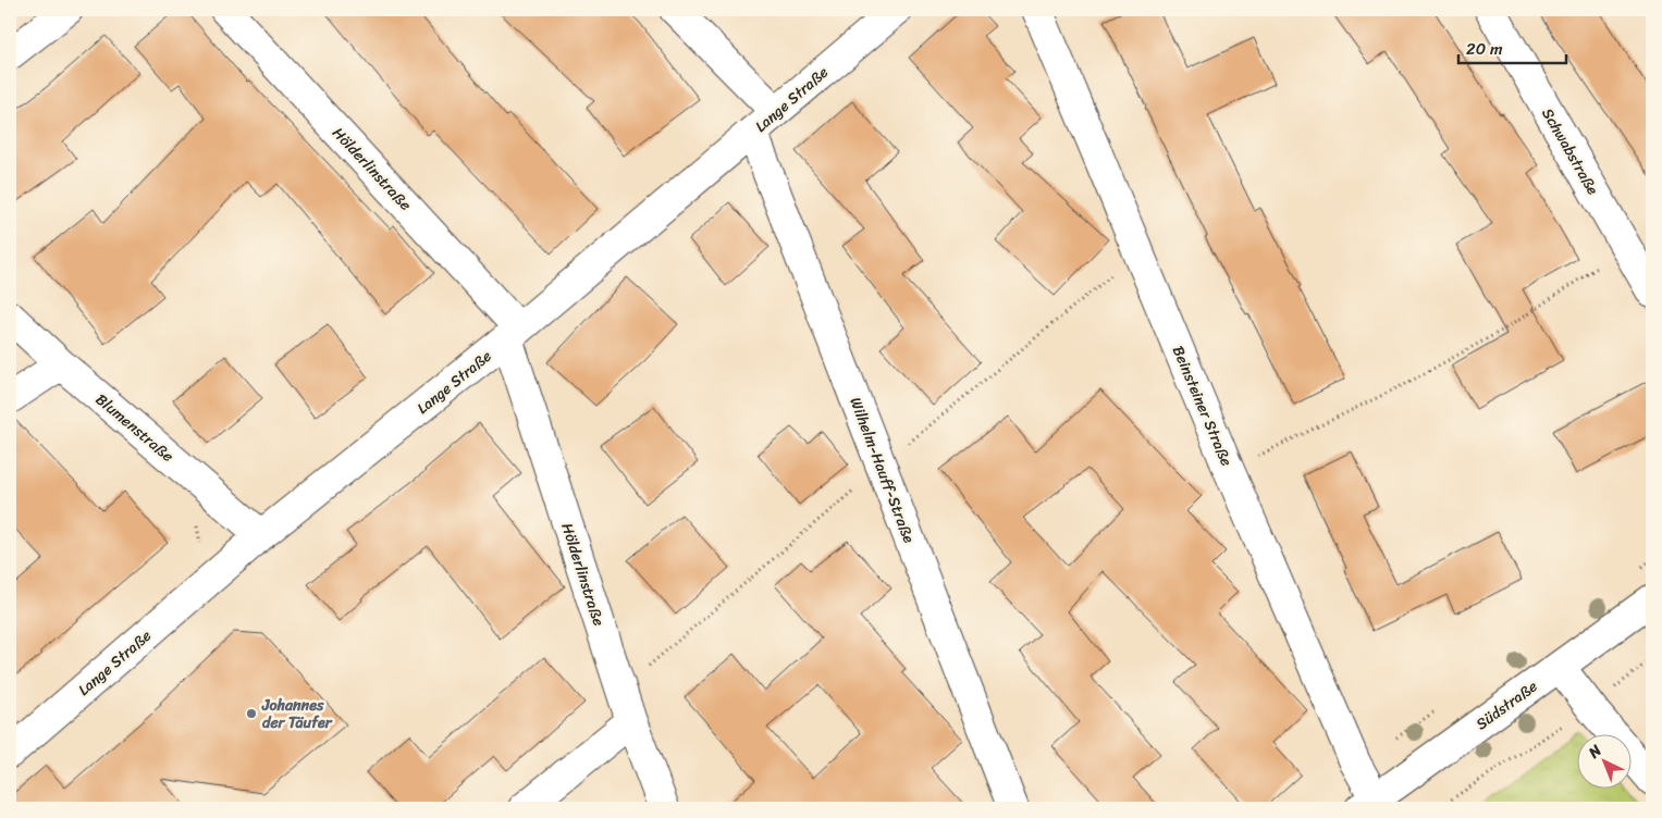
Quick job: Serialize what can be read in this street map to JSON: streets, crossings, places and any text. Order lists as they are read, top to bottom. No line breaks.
{"streets":{"street":["Lange Straße","Schwabstraße","Hölderlinstraße","Beinsteiner Straße","Blumenstraße","Wilhelm-Hauff-Straße","Südstraße"]},"crossings":[["Lange Straße","Hölderlinstraße"],["Lange Straße","Blumenstraße"],["Lange Straße","Wilhelm-Hauff-Straße"],["Beinsteiner Straße","Südstraße"]],"places":["Johannes der Täufer"],"scale_bar":"20 m","north":"top left"}
